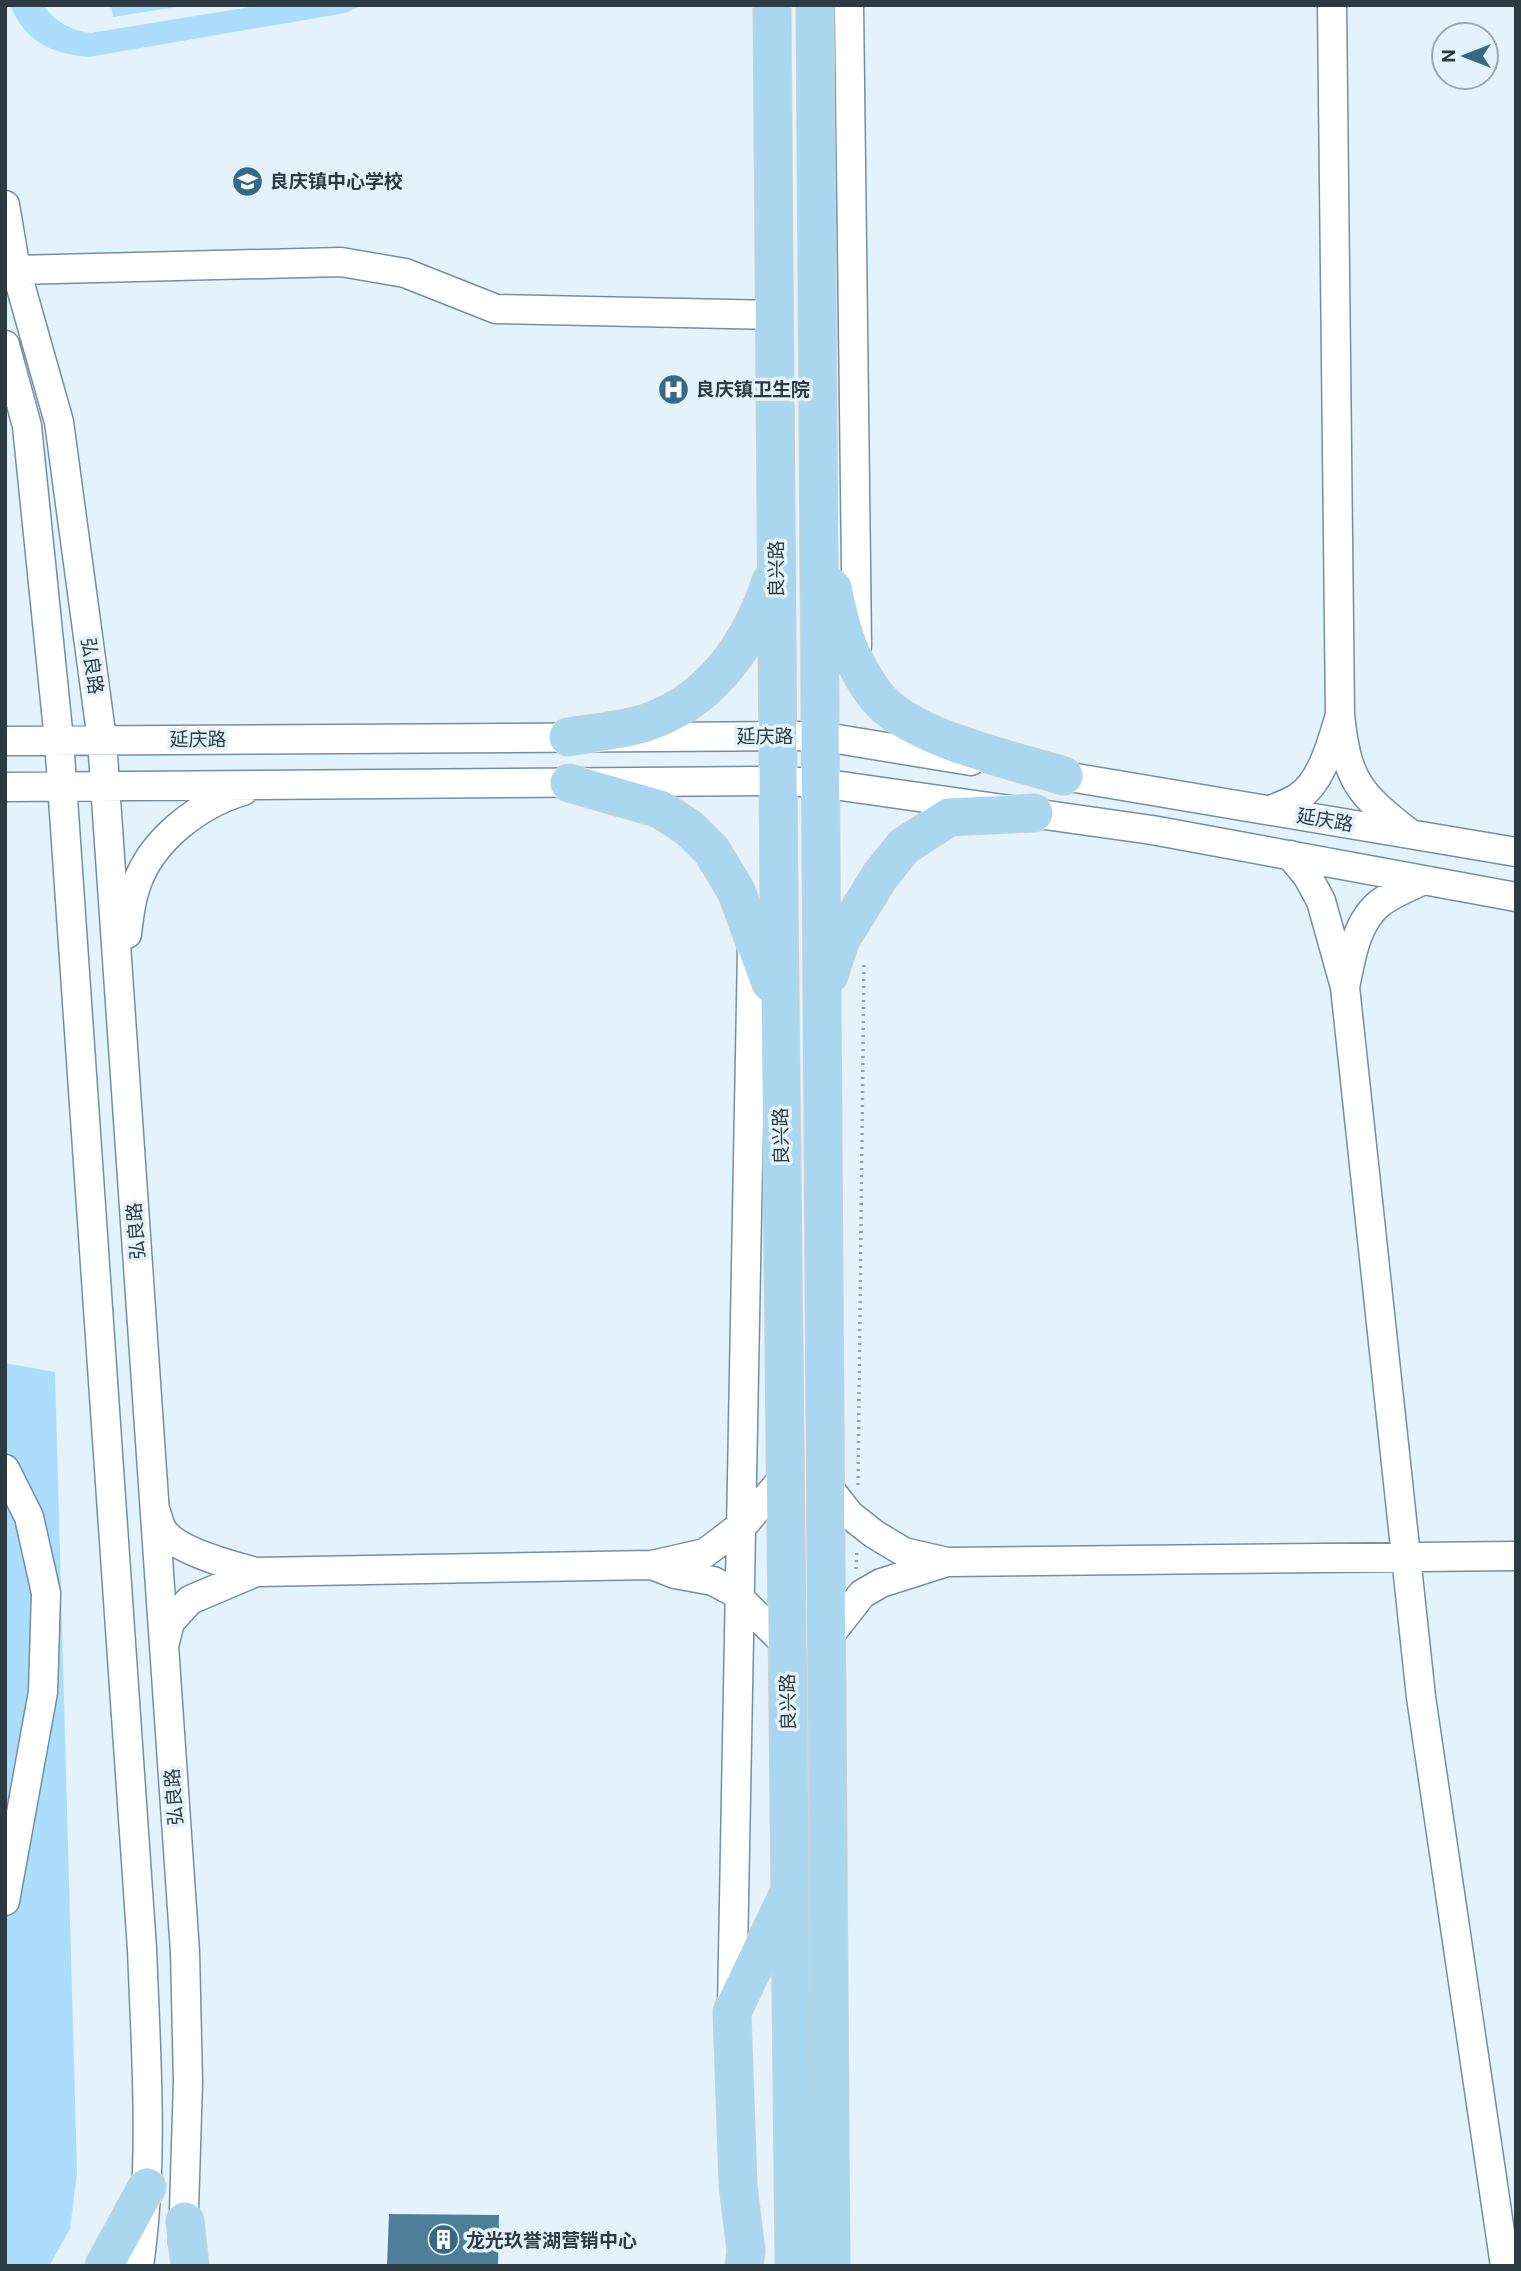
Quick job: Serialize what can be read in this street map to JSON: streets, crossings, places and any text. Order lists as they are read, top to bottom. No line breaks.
{"streets":{"main road":["良兴路"],"street":["弘良路","延庆路"]},"crossings":[["良兴路","延庆路"],["弘良路","延庆路"]],"places":{"school or university":["良庆镇中心学校"],"hospital":["良庆镇卫生院"],"building":["龙光玖誉湖营销中心"]},"north":"left"}
